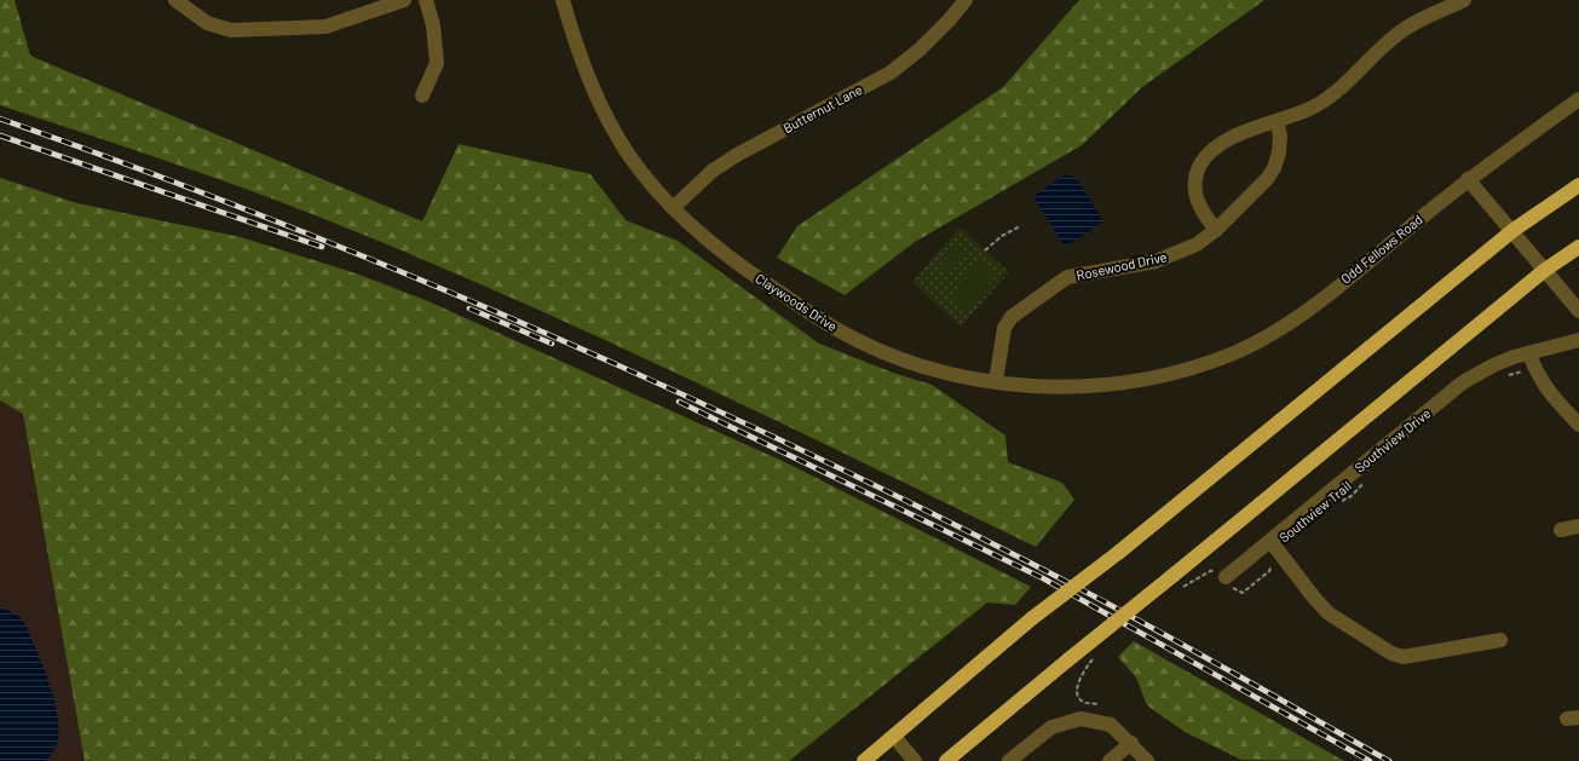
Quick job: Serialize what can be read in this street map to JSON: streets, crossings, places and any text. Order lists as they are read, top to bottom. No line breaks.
{"streets":{"street":["Butternut Lane","Odd Fellows Road","Rosewood Drive","Claywoods Drive","Southview Drive"],"path":["Southview Trail"]},"crossings":[["Butternut Lane","Claywoods Drive"],["Odd Fellows Road","Claywoods Drive"],["Rosewood Drive","Claywoods Drive"]]}
